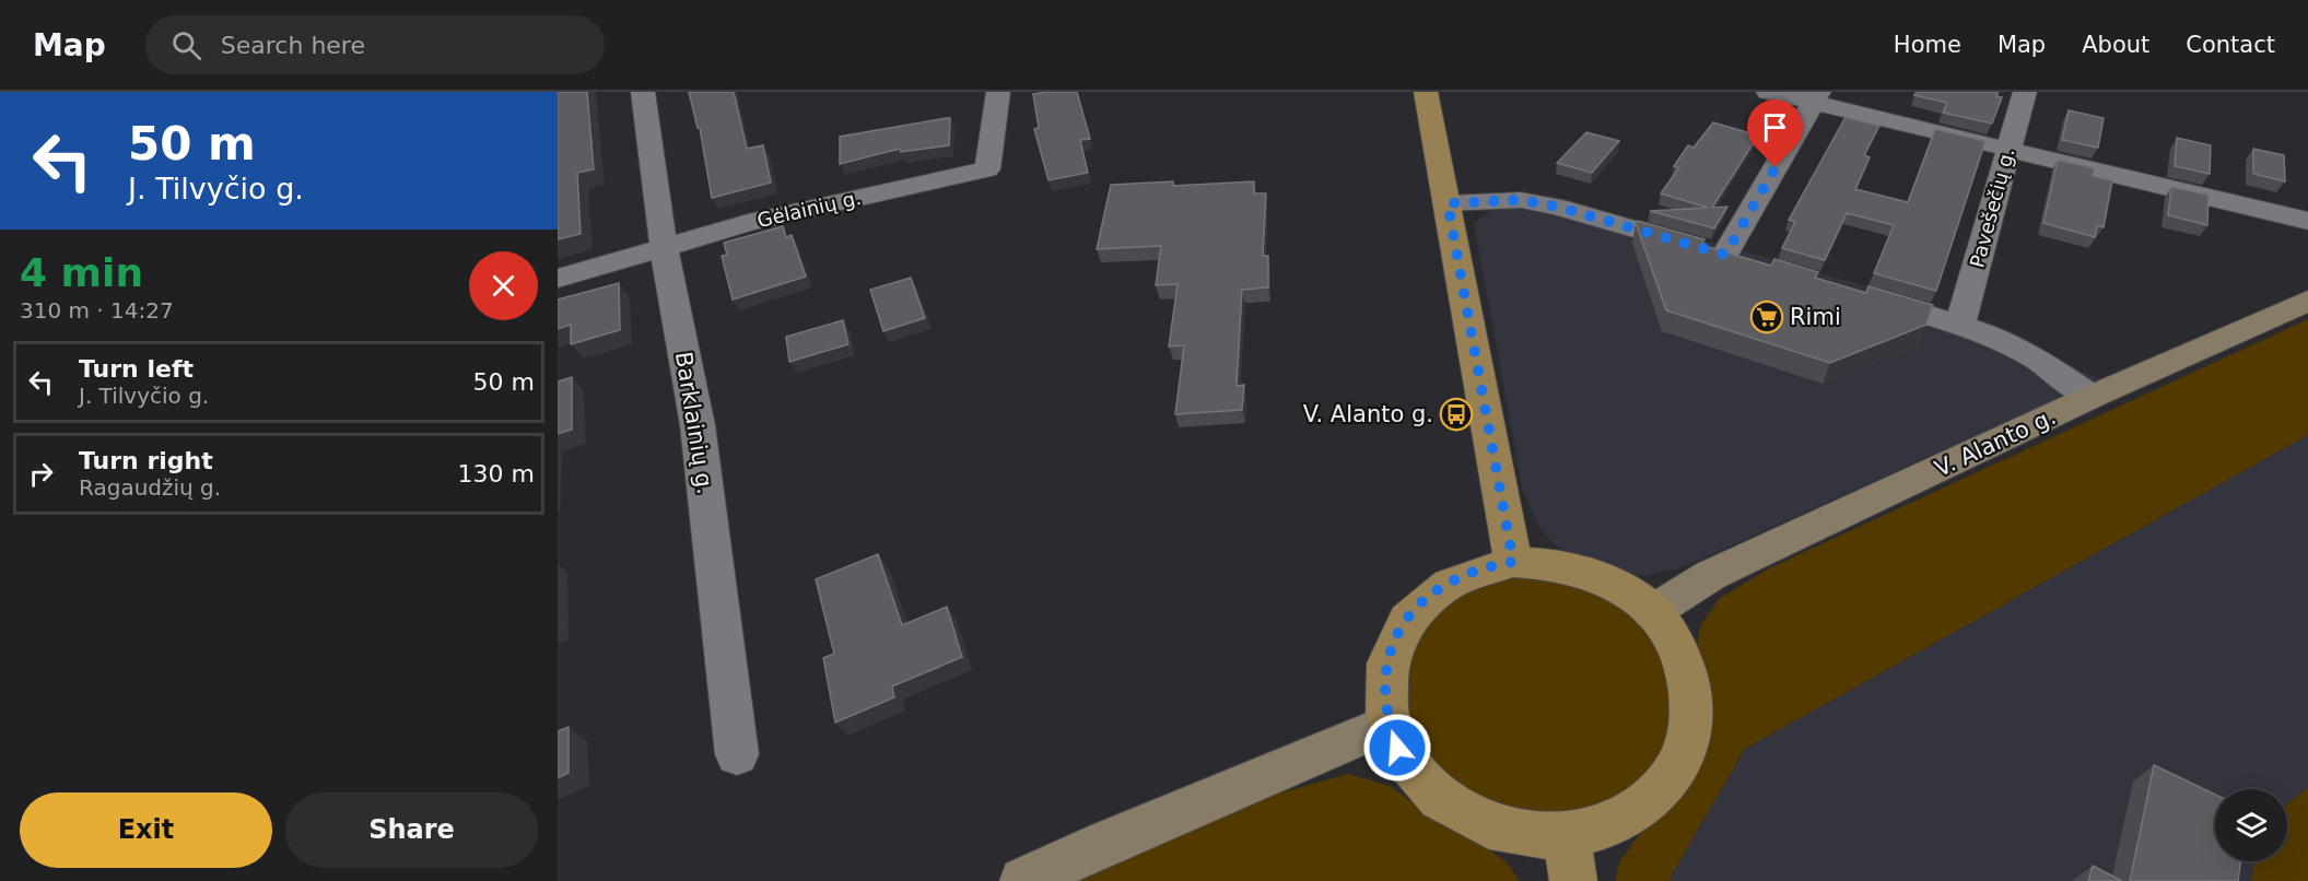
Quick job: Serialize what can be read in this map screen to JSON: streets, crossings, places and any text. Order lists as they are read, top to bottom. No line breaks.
{"streets":{"main road":["V. Alanto g."],"street":["Pavešečių g.","Gėlainių g.","Barklainių g."]},"crossings":[["Gėlainių g.","Barklainių g."]],"places":{"supermarket":["Rimi"],"bus stop":["V. Alanto g."]},"page":{"header":"Map","search":"Search here","nav":["Home","Map","About","Contact"],"turn":["50 m","J. Tilvyčio g."],"heading":["4 min","310 m · 14:27"],"list":[{"name":"Turn left","note":"J. Tilvyčio g.","value":"50 m"},{"name":"Turn right","note":"Ragaudžių g.","value":"130 m"}],"buttons":["Exit","Share"]}}
